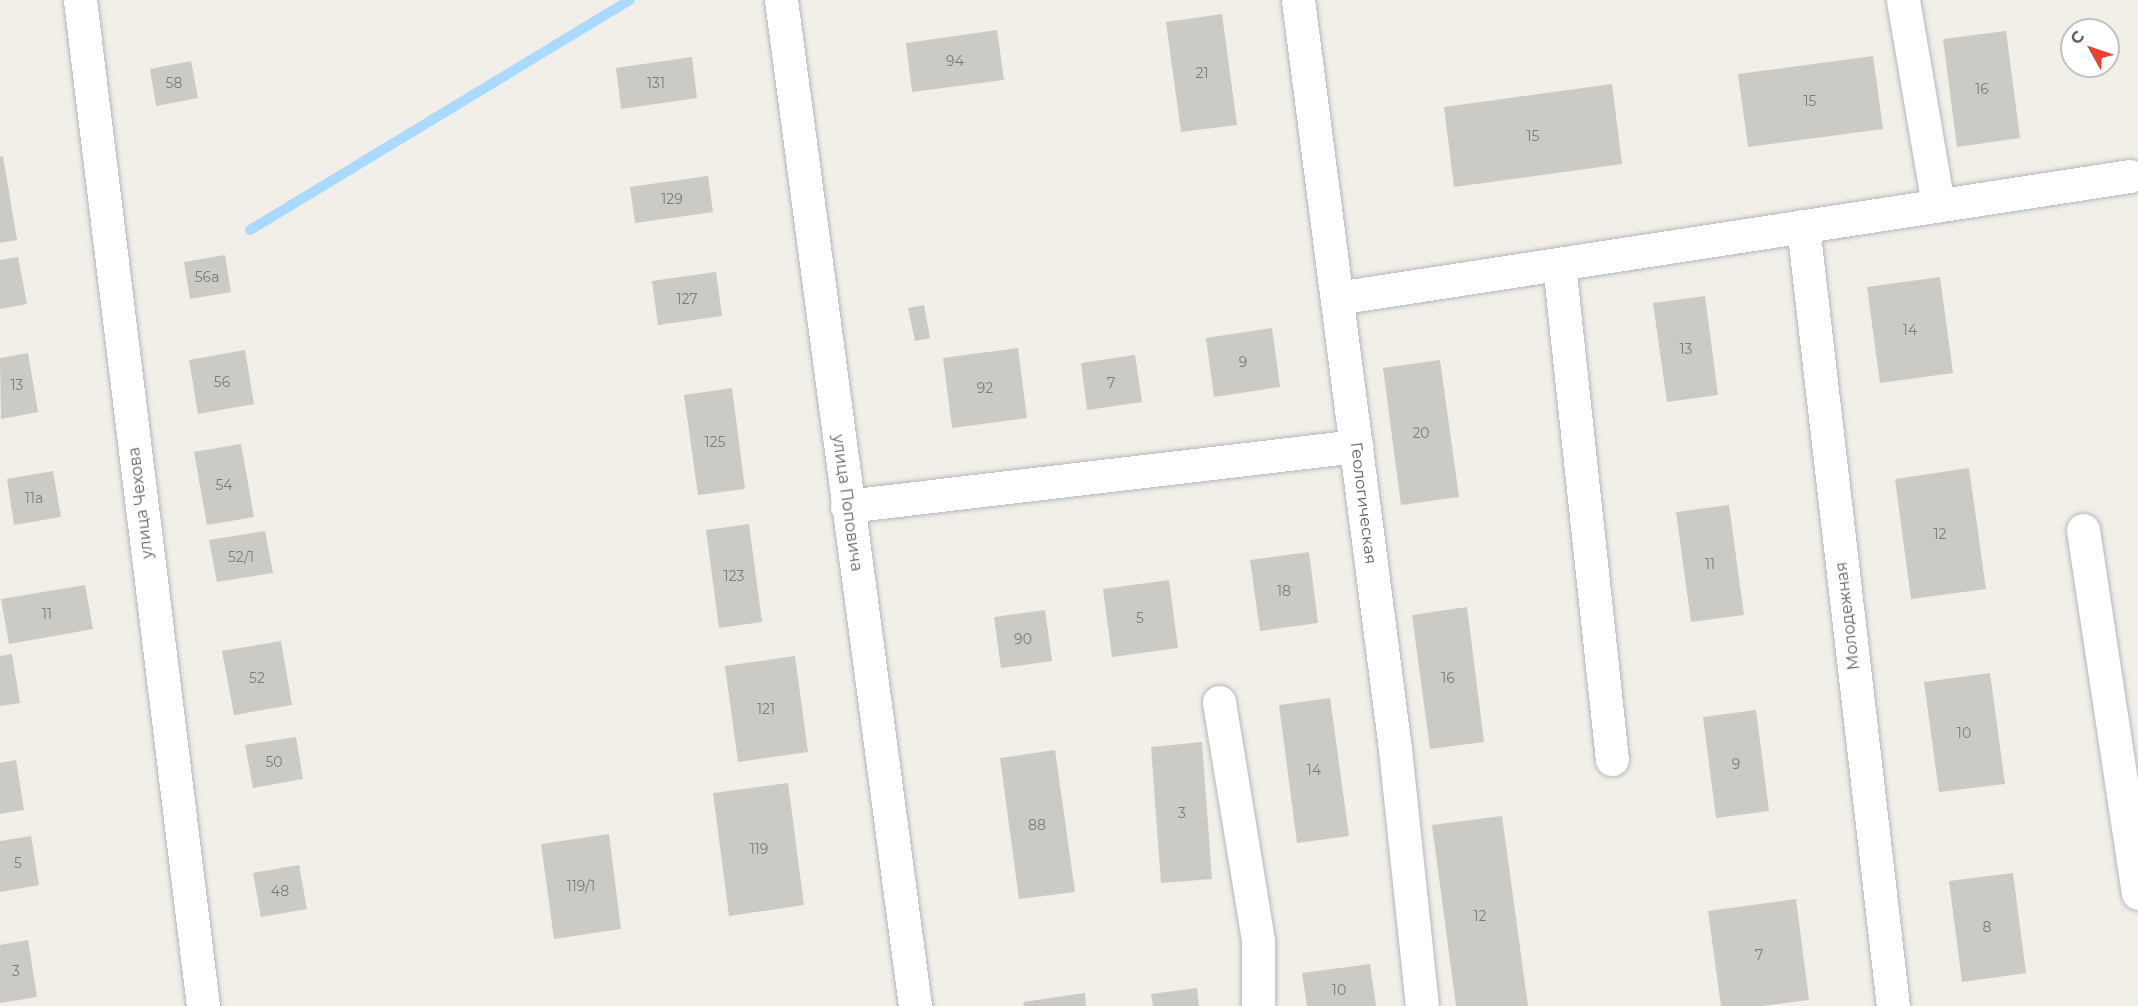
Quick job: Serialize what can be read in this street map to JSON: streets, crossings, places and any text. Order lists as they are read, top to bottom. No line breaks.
{"streets":{"street":["улица Чехова","улица Поповича","Геологическая","Молодежная"]},"house_numbers":["94","21","58","131","16","15","15","129","56а","127","14","13","9","56","7","13","92","20","125","54","11а","12","52/1","11","123","18","11","5","90","52","16","121","10","50","9","14","3","88","119","5","119/1","48","12","8","7","3","10"],"north":"top left"}
